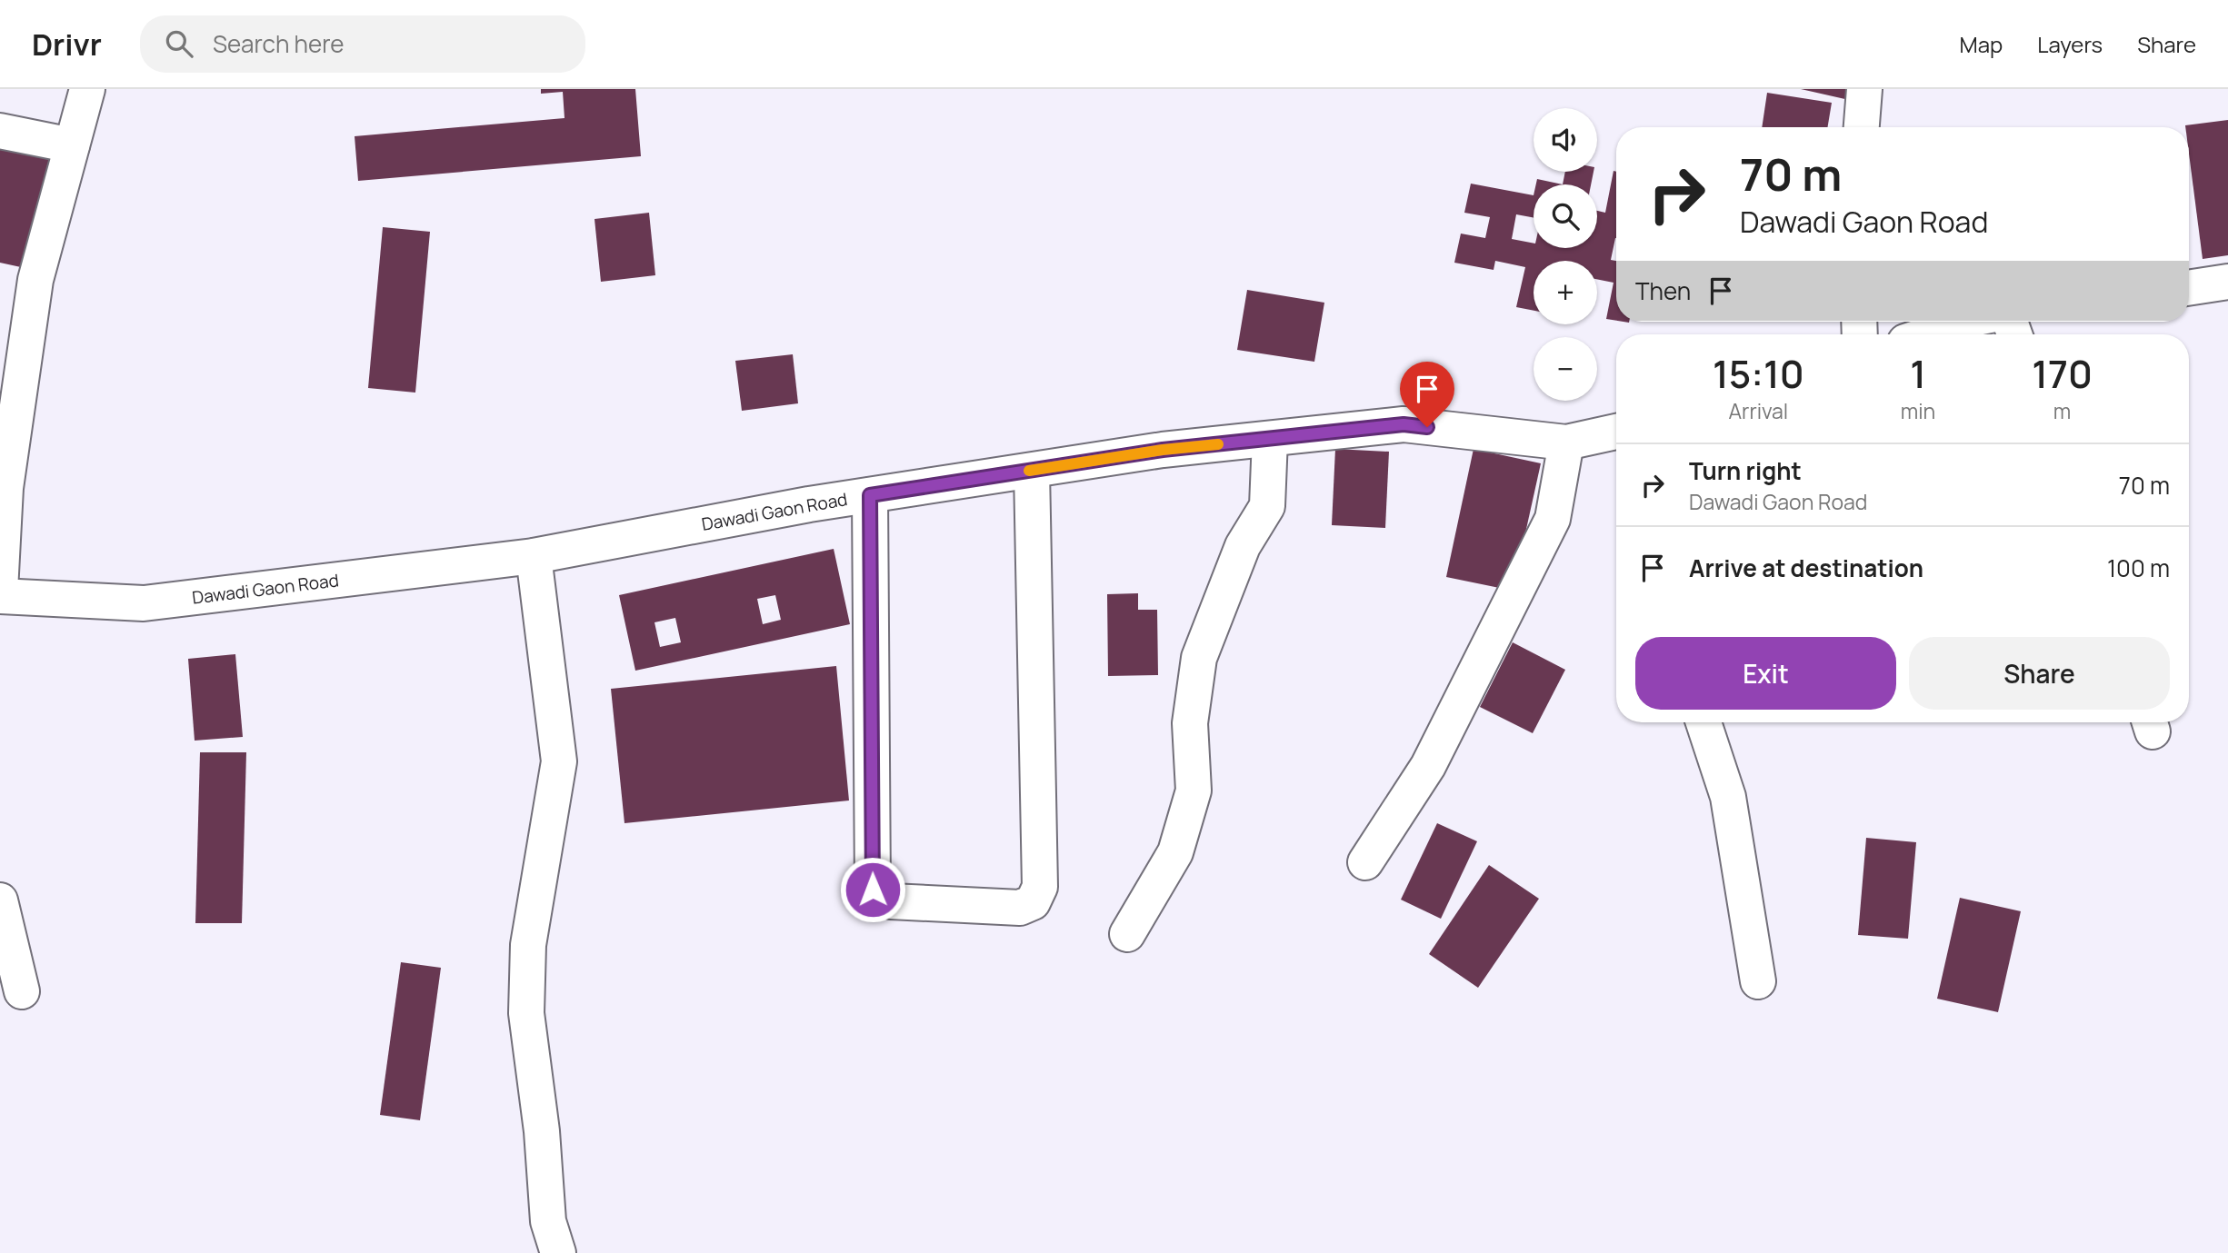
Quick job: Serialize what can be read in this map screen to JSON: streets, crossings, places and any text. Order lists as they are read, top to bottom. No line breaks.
{"streets":{"street":["Dawadi Gaon Road"]},"page":{"header":"Drivr","search":"Search here","nav":["Map","Layers","Share"],"map_buttons":["+","−"],"turn":["70 m","Dawadi Gaon Road"],"then":"Then","eta":["15:10","Arrival","1","min","170","m"],"list":[{"name":"Turn right","note":"Dawadi Gaon Road","value":"70 m"},{"name":"Arrive at destination","value":"100 m"}],"buttons":["Exit","Share"]}}
